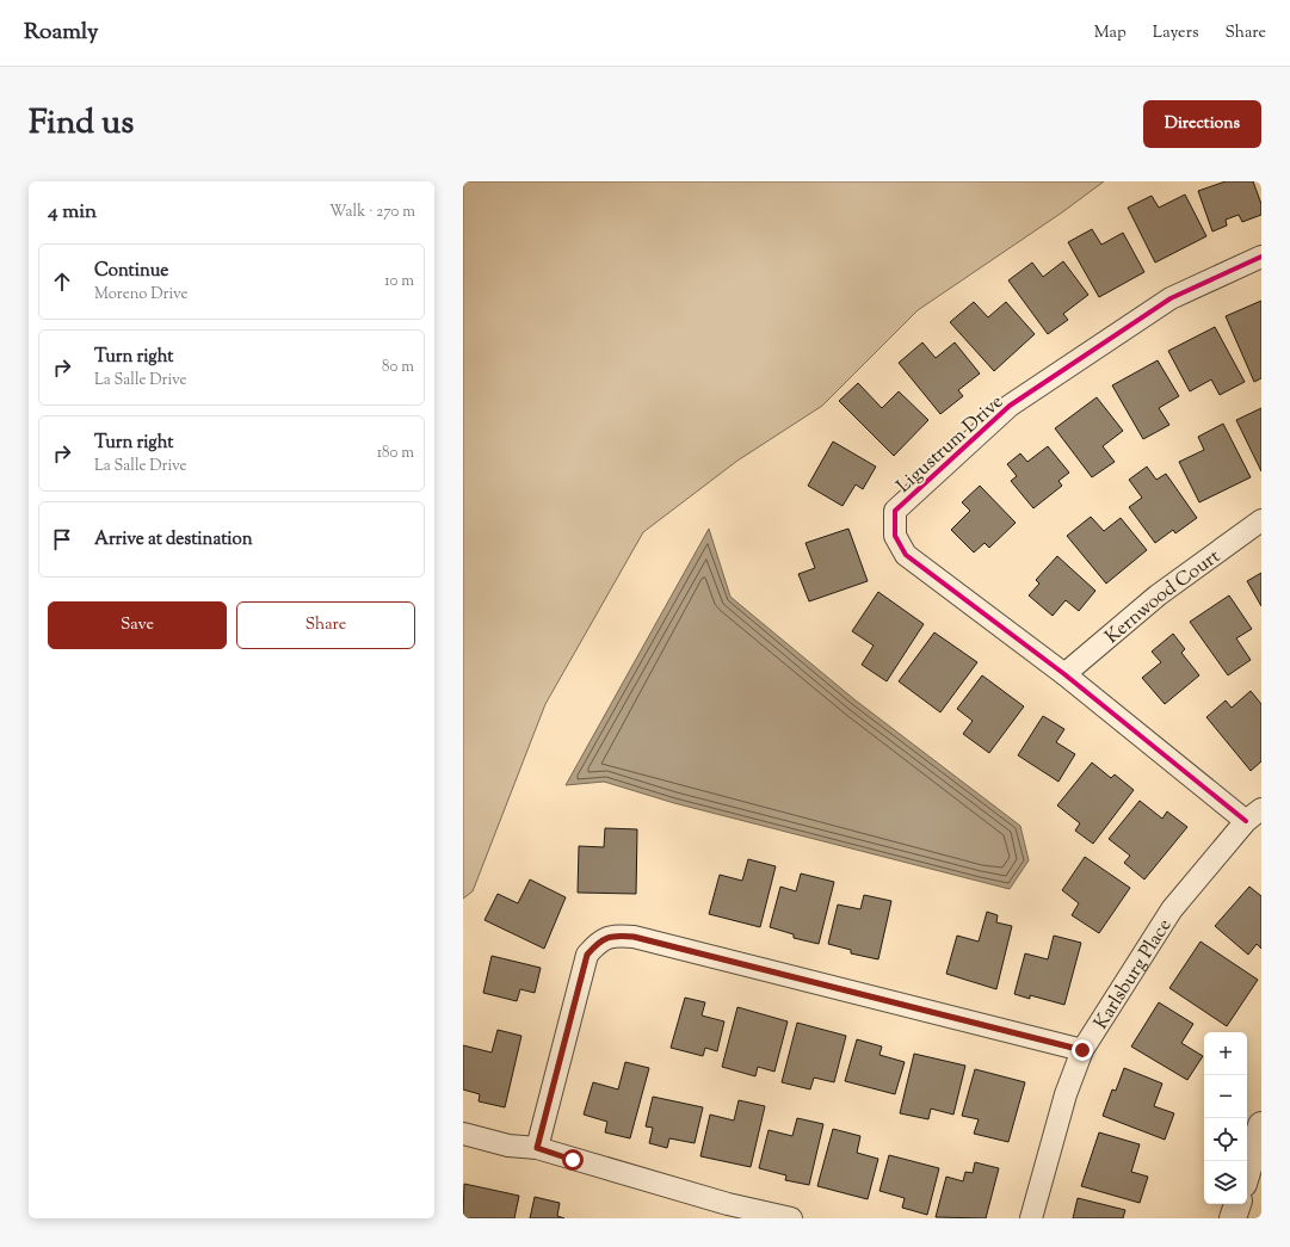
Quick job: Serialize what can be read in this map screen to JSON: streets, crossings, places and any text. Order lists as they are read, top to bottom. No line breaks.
{"streets":{"street":["Ligustrum Drive","Kernwood Court","Karlsburg Place"]},"crossings":[["Ligustrum Drive","Kernwood Court"],["Ligustrum Drive","Karlsburg Place"]],"page":{"header":"Roamly","nav":["Map","Layers","Share"],"title":"Find us","buttons":["Directions",["Save","Share"]],"heading":["4 min","Walk · 270 m"],"list":[["Continue","Moreno Drive","10 m"],["Turn right","La Salle Drive","80 m"],["Turn right","La Salle Drive","180 m"],"Arrive at destination"],"map_buttons":["+","−"]}}
